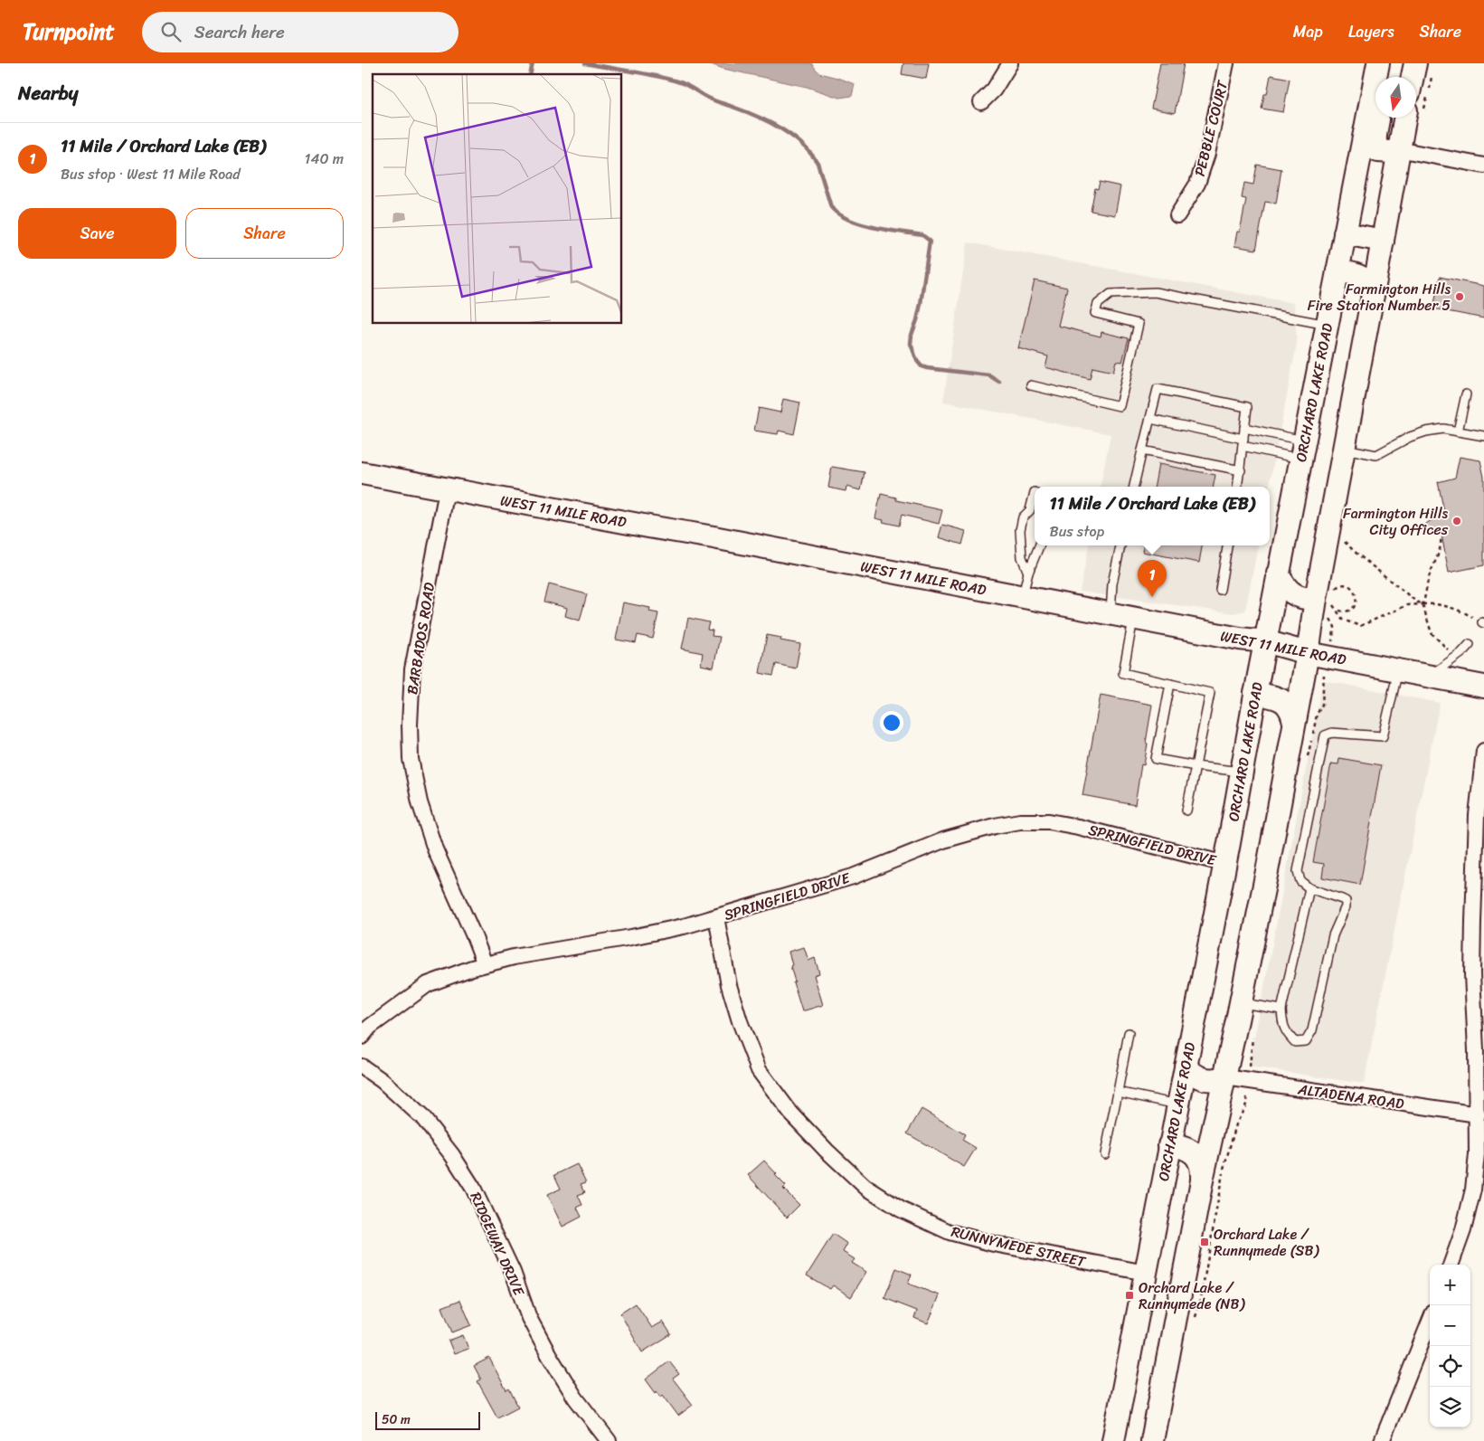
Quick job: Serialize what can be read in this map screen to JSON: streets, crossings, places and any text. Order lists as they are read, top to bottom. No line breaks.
{"streets":{"main road":["ORCHARD LAKE ROAD","WEST 11 MILE ROAD"],"street":["PEBBLE COURT","BARBADOS ROAD","SPRINGFIELD DRIVE","ALTADENA ROAD","RIDGEWAY DRIVE","RUNNYMEDE STREET"]},"crossings":[["ORCHARD LAKE ROAD","WEST 11 MILE ROAD"],["ORCHARD LAKE ROAD","SPRINGFIELD DRIVE"],["ORCHARD LAKE ROAD","RUNNYMEDE STREET"],["WEST 11 MILE ROAD","BARBADOS ROAD"],["BARBADOS ROAD","SPRINGFIELD DRIVE"],["SPRINGFIELD DRIVE","RUNNYMEDE STREET"]],"places":{"other":["Farmington Hills Fire Station Number 5","Farmington Hills City Offices"],"transit":["Orchard Lake / Runnymede (SB)","Orchard Lake / Runnymede (NB)"]},"scale_bar":"50 m","north":"bottom","page":{"header":"Turnpoint","search":"Search here","nav":["Map","Layers","Share"],"heading":"Nearby","list":[{"mark":"1","name":"11 Mile / Orchard Lake (EB)","note":"Bus stop · West 11 Mile Road","value":"140 m"}],"buttons":["Save","Share"],"popup":["11 Mile / Orchard Lake (EB)","Bus stop"],"pins":"1","map_buttons":["+","−"],"scale":"50 m"}}
